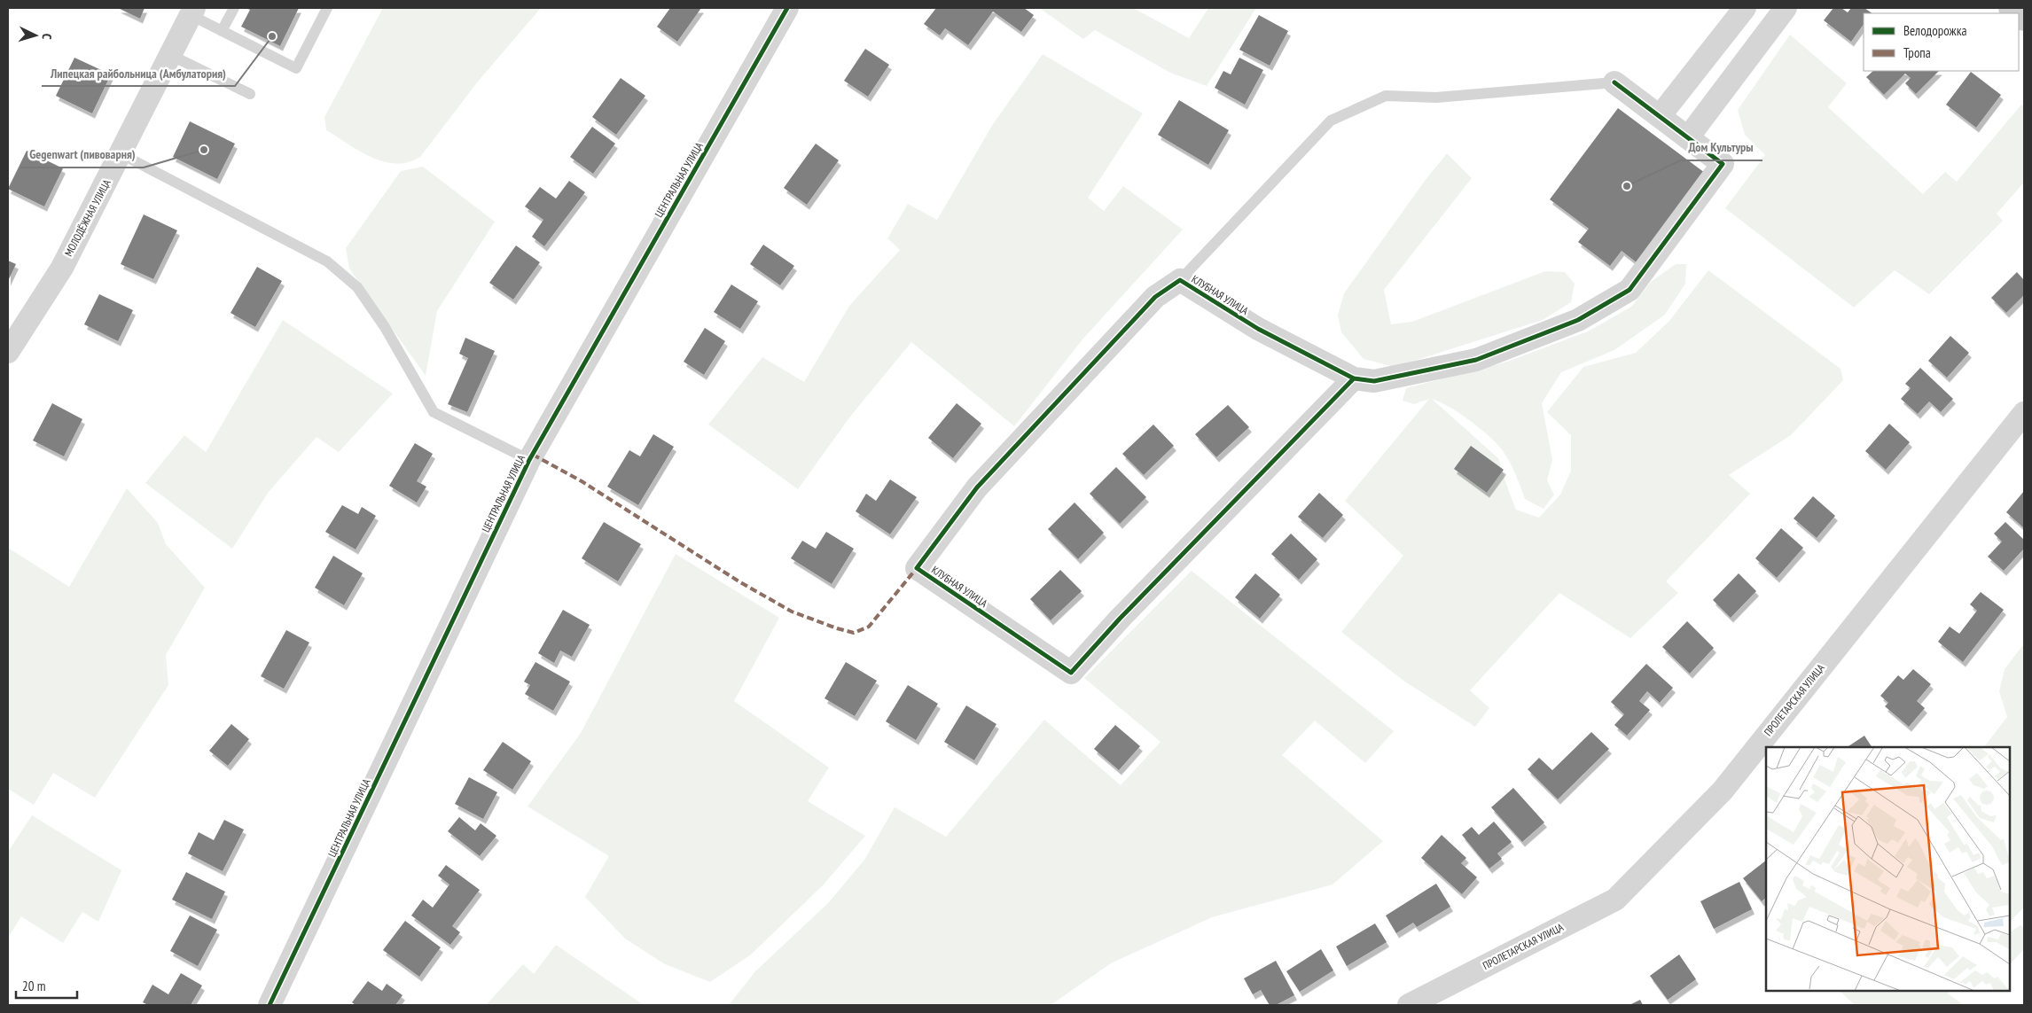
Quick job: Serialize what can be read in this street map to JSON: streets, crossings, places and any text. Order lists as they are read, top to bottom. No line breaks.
{"streets":{"street":["ЦЕНТРАЛЬНАЯ УЛИЦА","МОЛОДЁЖНАЯ УЛИЦА","КЛУБНАЯ УЛИЦА","ПРОЛЕТАРСКАЯ УЛИЦА"]},"places":["Липецкая райбольница (Амбулатория)","Gegenwart (пивоварня)","Дом Культуры"],"legend":["Велодорожка","Тропа"],"scale_bar":"20 m","north":"right"}
